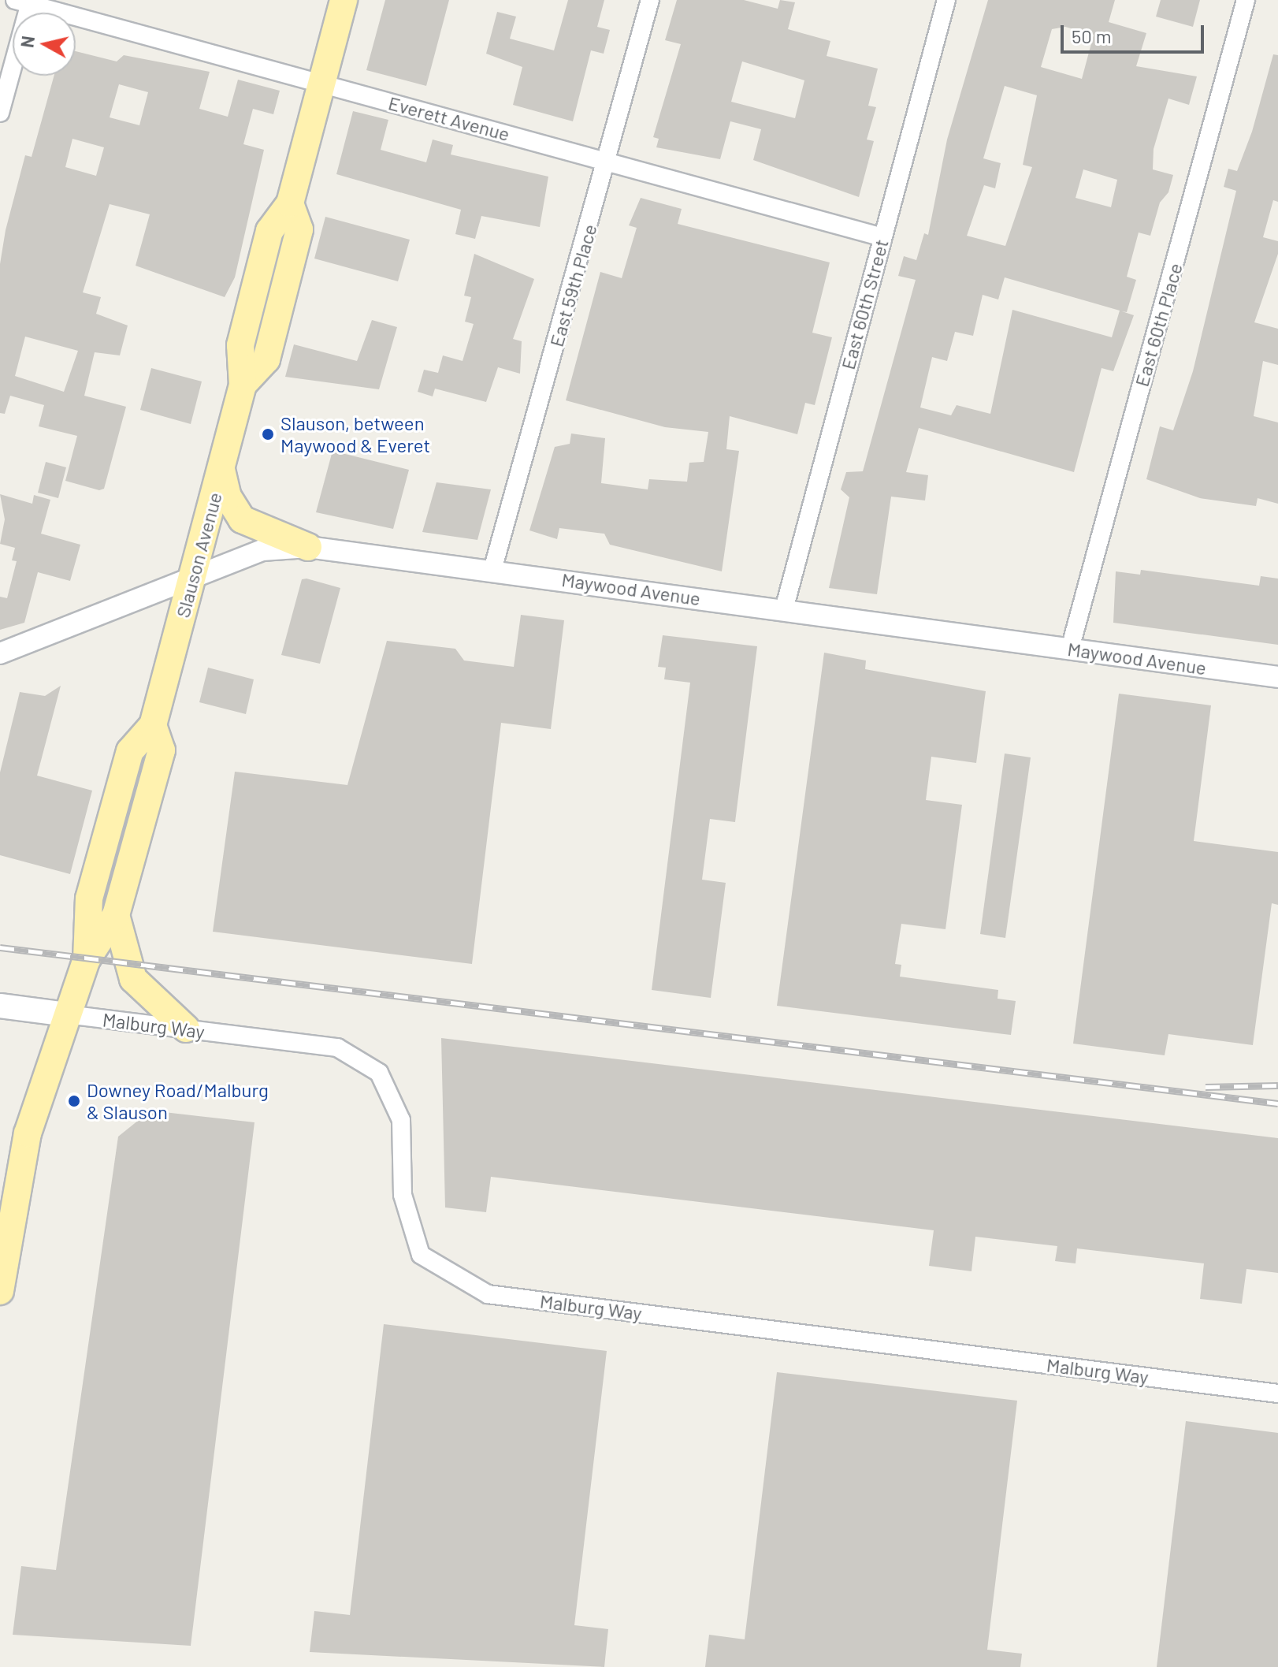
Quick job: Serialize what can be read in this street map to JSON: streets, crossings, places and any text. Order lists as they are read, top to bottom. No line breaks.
{"streets":{"main road":["Slauson Avenue"],"street":["Everett Avenue","East 59th Place","East 60th Street","East 60th Place","Maywood Avenue","Malburg Way"]},"crossings":[["Everett Avenue","East 59th Place"],["Everett Avenue","East 60th Street"],["Everett Avenue","Slauson Avenue"],["East 59th Place","Maywood Avenue"],["East 60th Street","Maywood Avenue"],["East 60th Place","Maywood Avenue"],["Slauson Avenue","Maywood Avenue"],["Slauson Avenue","Malburg Way"]],"places":["Slauson, between Maywood & Everet","Downey Road/Malburg & Slauson"],"scale_bar":"50 m","north":"left"}
